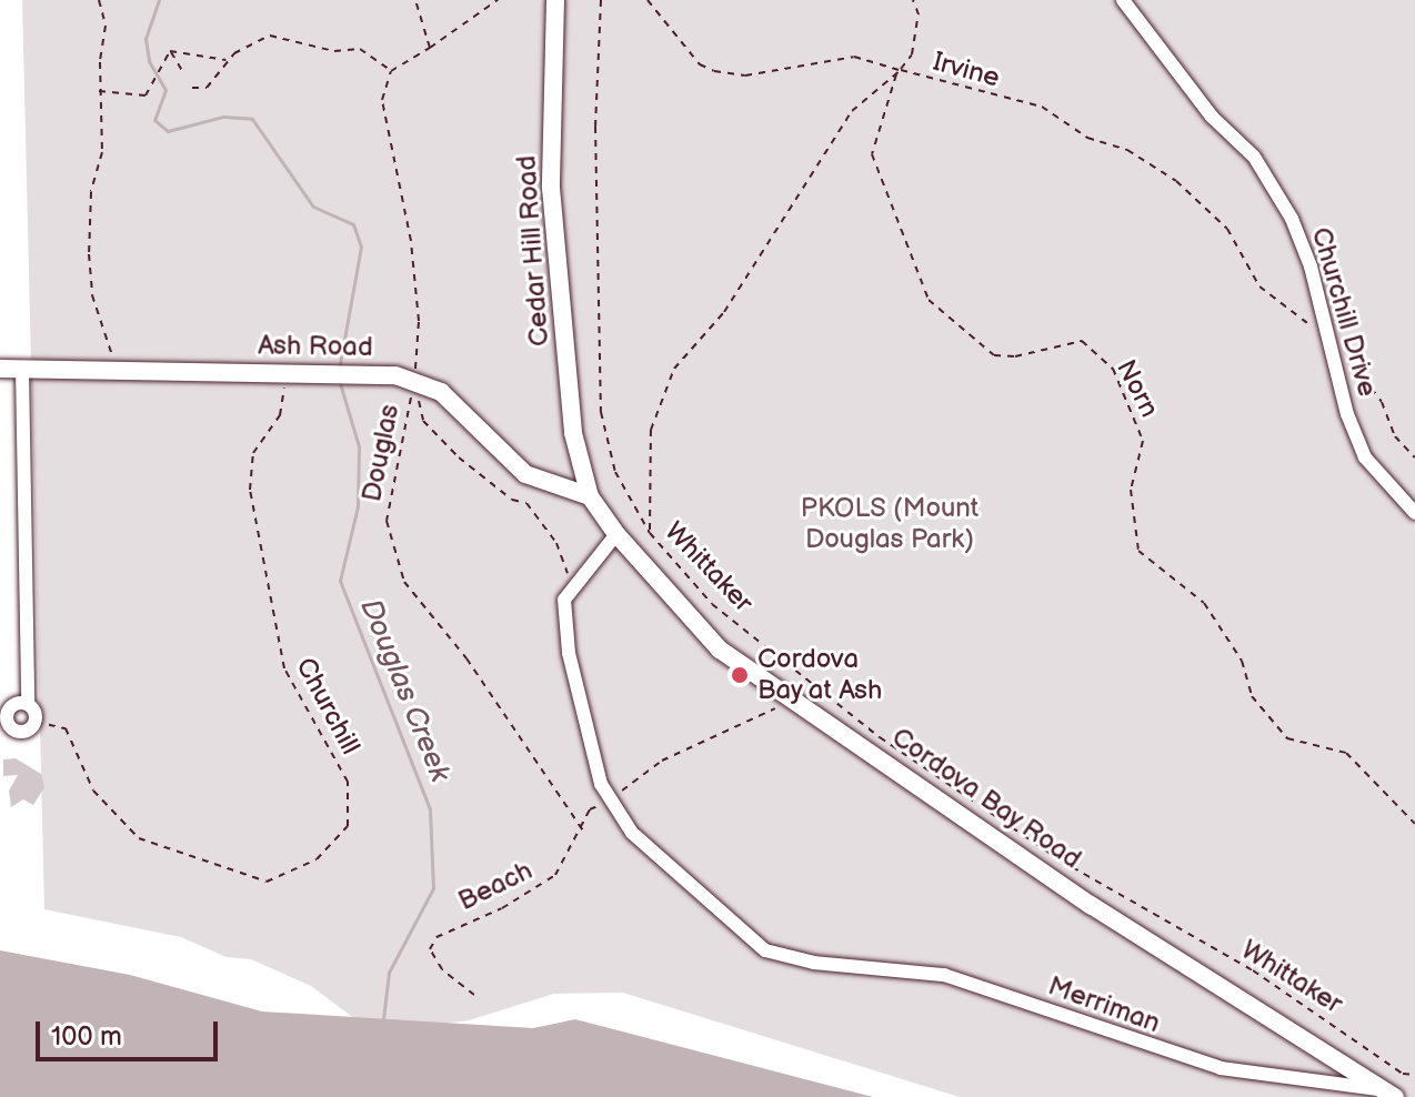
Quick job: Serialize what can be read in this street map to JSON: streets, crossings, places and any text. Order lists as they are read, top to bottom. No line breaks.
{"streets":{"main road":["Cedar Hill Road","Ash Road","Cordova Bay Road"],"street":["Churchill Drive","Merriman"],"path":["Irvine","Norn","Douglas","Whittaker","Churchill","Beach"]},"crossings":[["Irvine","Churchill Drive"],["Irvine","Norn"],["Irvine","Whittaker"],["Cedar Hill Road","Ash Road"],["Cedar Hill Road","Cordova Bay Road"],["Ash Road","Douglas"],["Ash Road","Churchill"],["Ash Road","Cordova Bay Road"],["Douglas","Beach"],["Whittaker","Beach"],["Cordova Bay Road","Beach"],["Cordova Bay Road","Merriman"],["Beach","Merriman"]],"water":["Douglas Creek"],"parks":["PKOLS (Mount Douglas Park)"],"places":["Cordova Bay at Ash"],"scale_bar":"100 m"}
